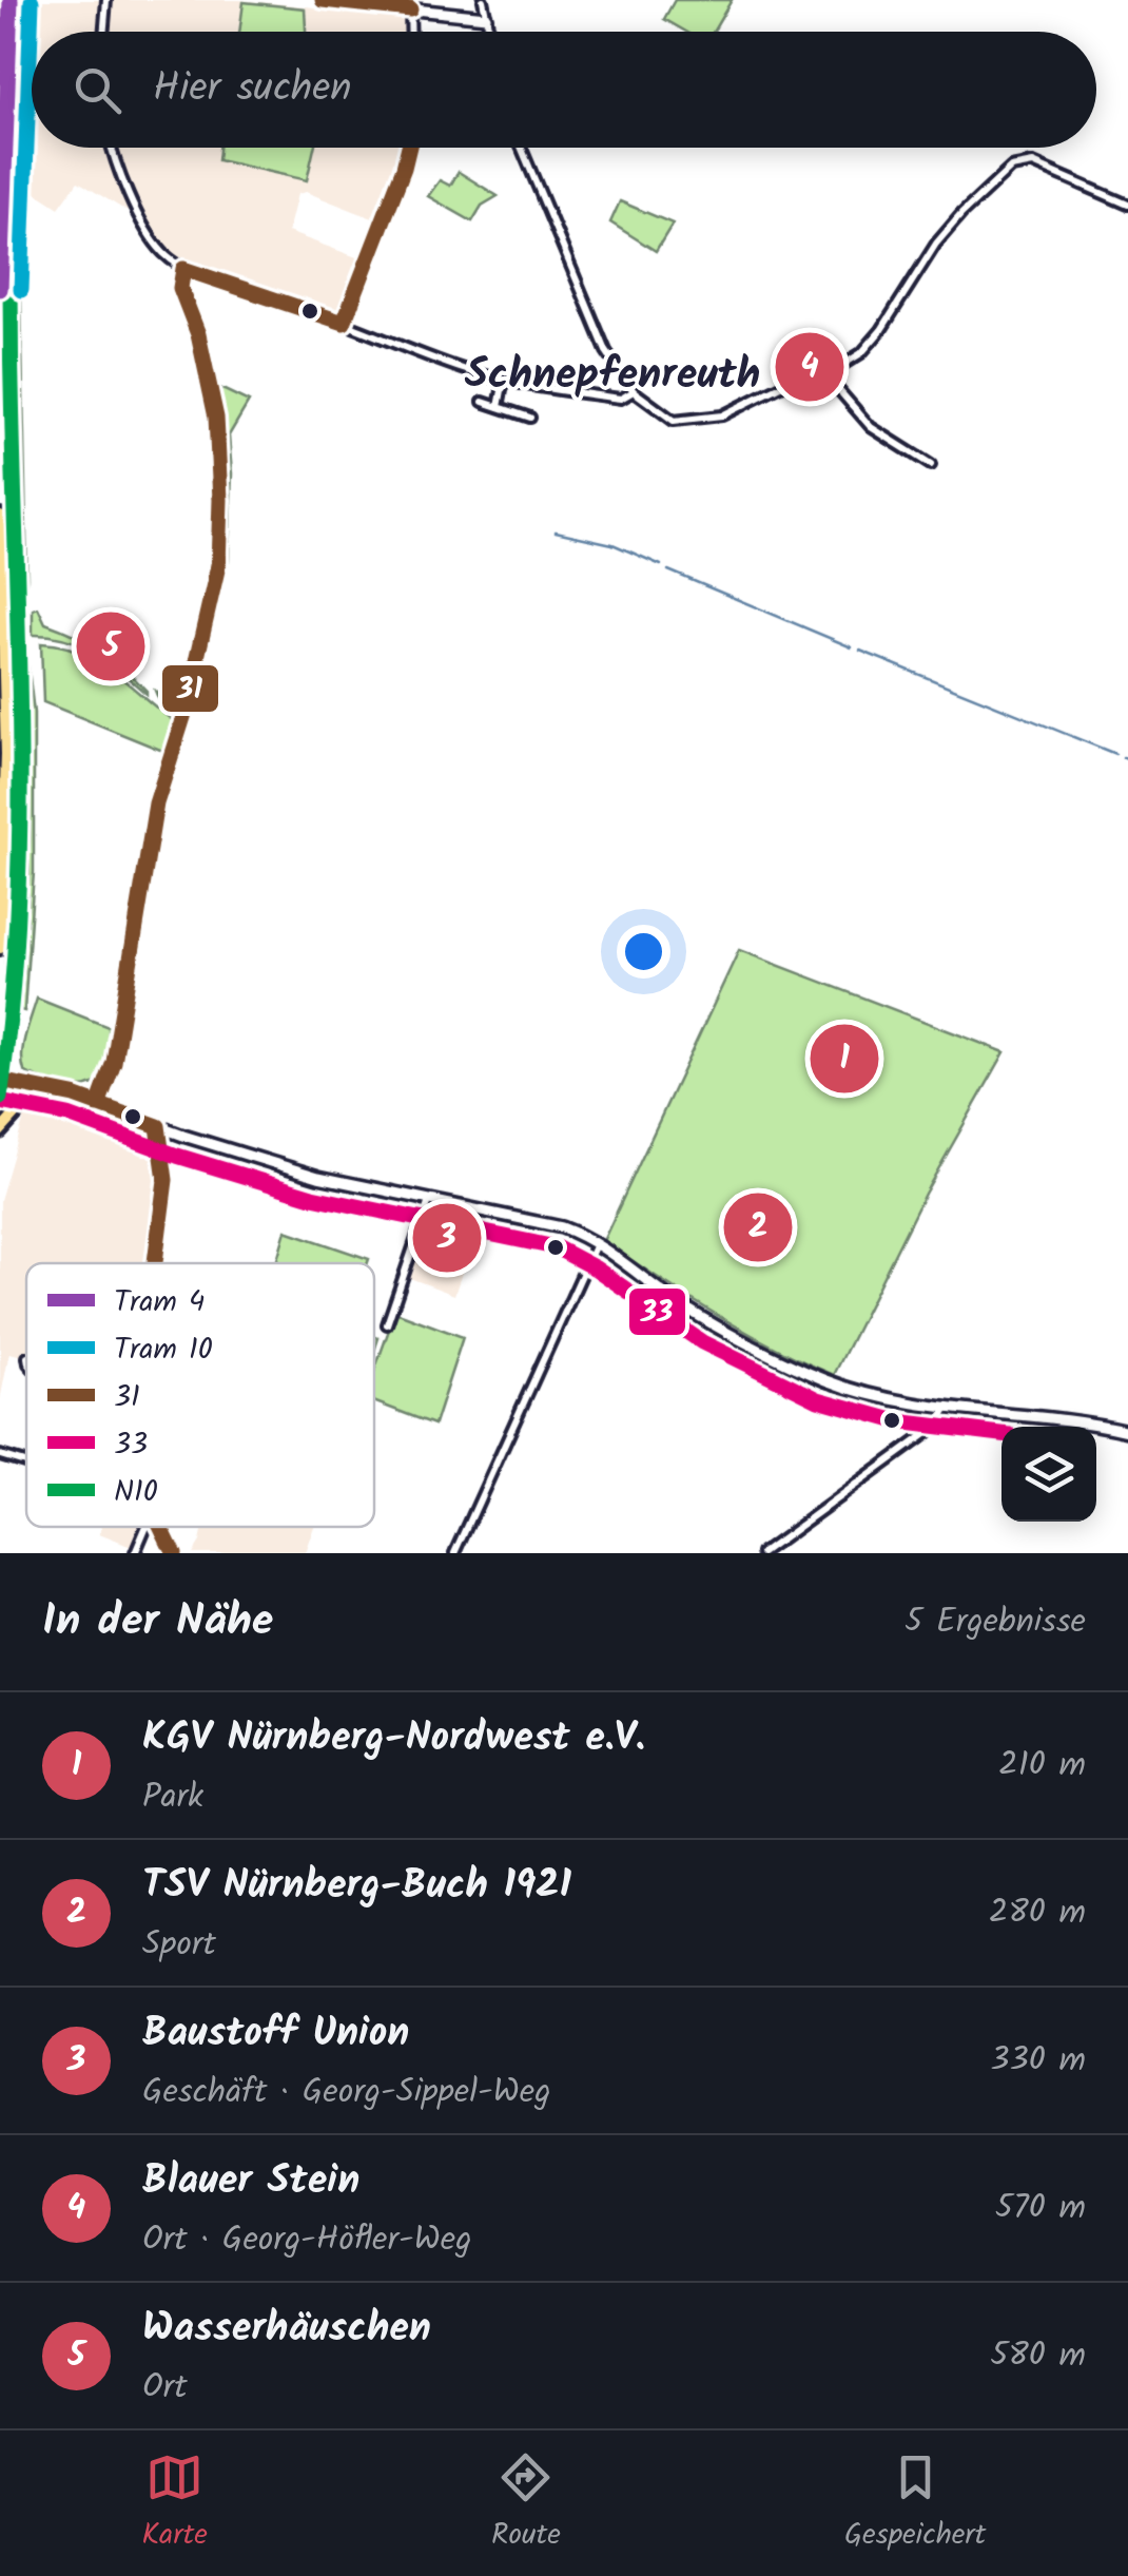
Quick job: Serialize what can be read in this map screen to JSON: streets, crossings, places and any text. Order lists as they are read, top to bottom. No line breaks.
{"districts":["Schnepfenreuth"],"lines":["tram line 4","transit line 31","transit line N10","tram line 10","transit line 33"],"legend":["Tram 4","Tram 10","31","33","N10"],"page":{"search":"Hier suchen","pins":["4","5","1","2","3"],"heading":["In der Nähe","5 Ergebnisse"],"list":[{"mark":"1","name":"KGV Nürnberg-Nordwest e.V.","note":"Park","value":"210 m"},{"mark":"2","name":"TSV Nürnberg-Buch 1921","note":"Sport","value":"280 m"},{"mark":"3","name":"Baustoff Union","note":"Geschäft · Georg-Sippel-Weg","value":"330 m"},{"mark":"4","name":"Blauer Stein","note":"Ort · Georg-Höfler-Weg","value":"570 m"},{"mark":"5","name":"Wasserhäuschen","note":"Ort","value":"580 m"}],"nav":["Karte","Route","Gespeichert"]}}
